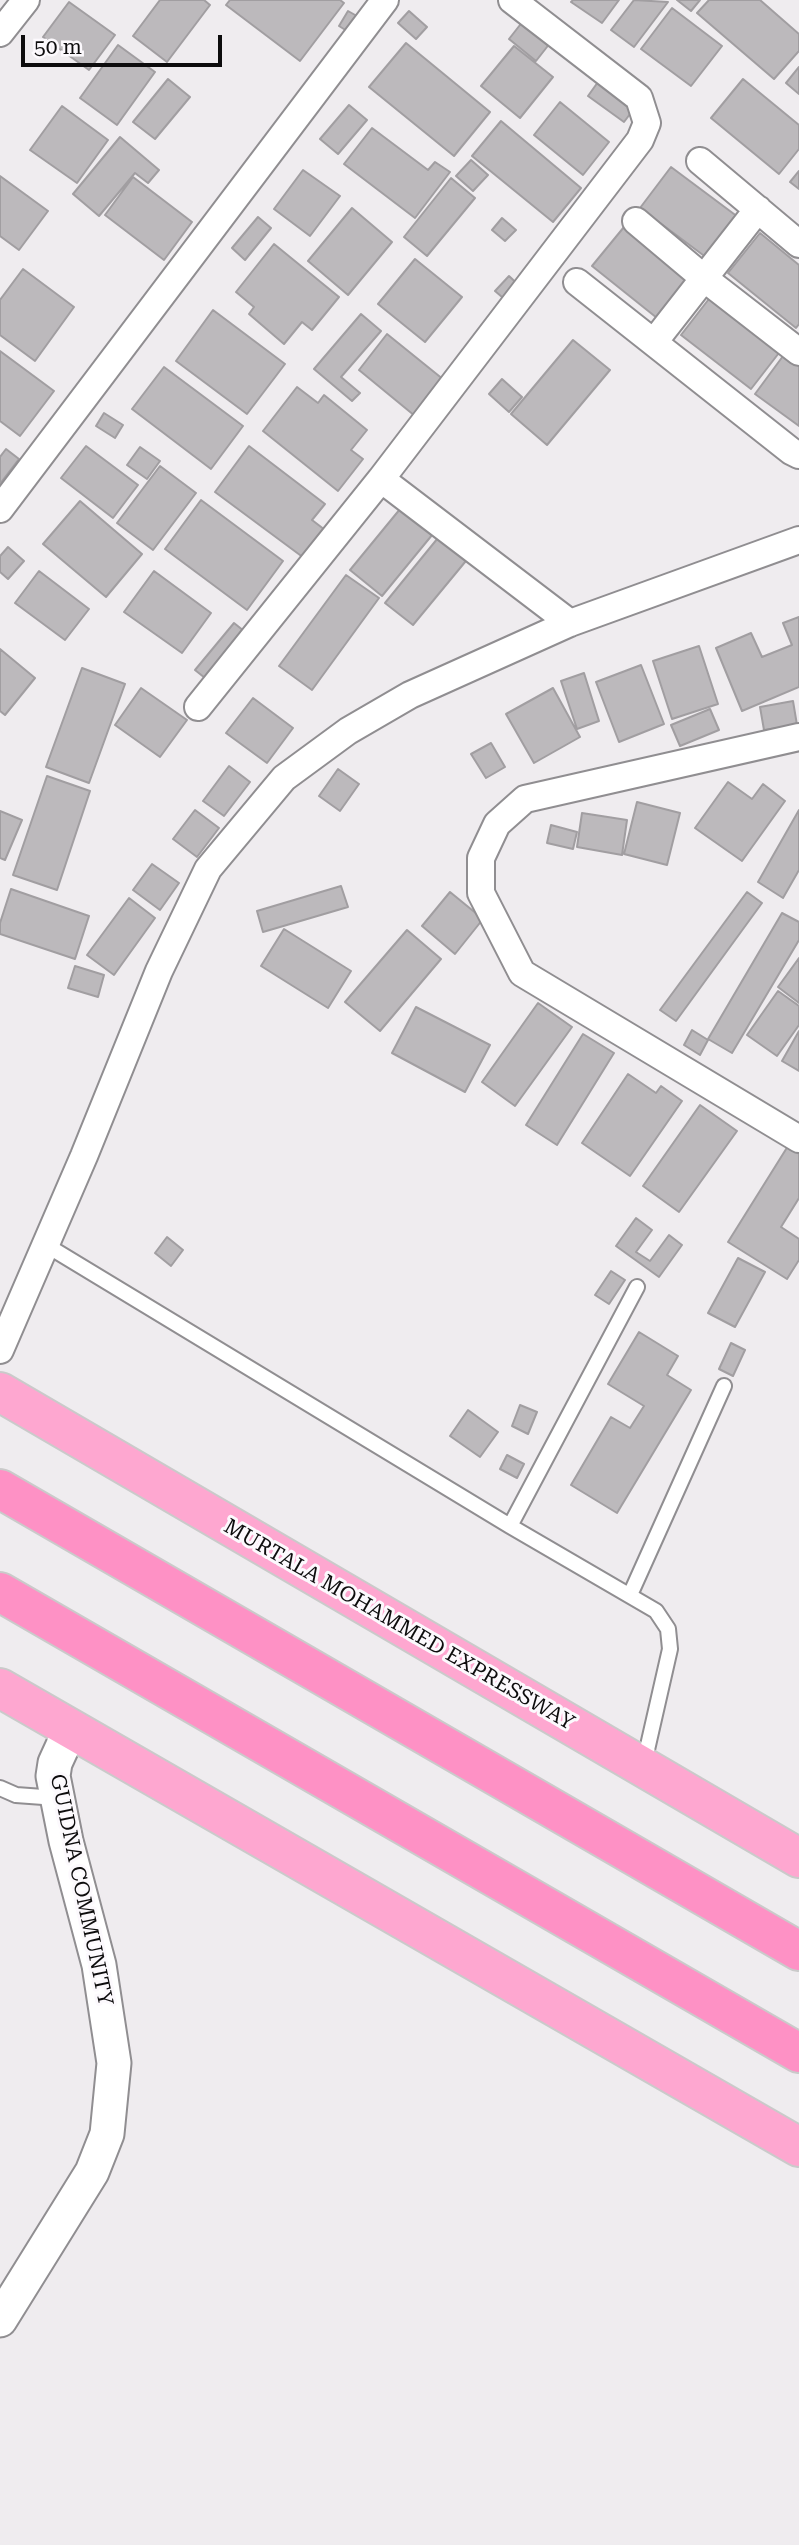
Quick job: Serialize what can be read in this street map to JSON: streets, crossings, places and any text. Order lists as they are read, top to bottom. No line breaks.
{"streets":{"highway":["MURTALA MOHAMMED EXPRESSWAY"],"street":["GUIDNA COMMUNITY"]},"scale_bar":"50 m"}
